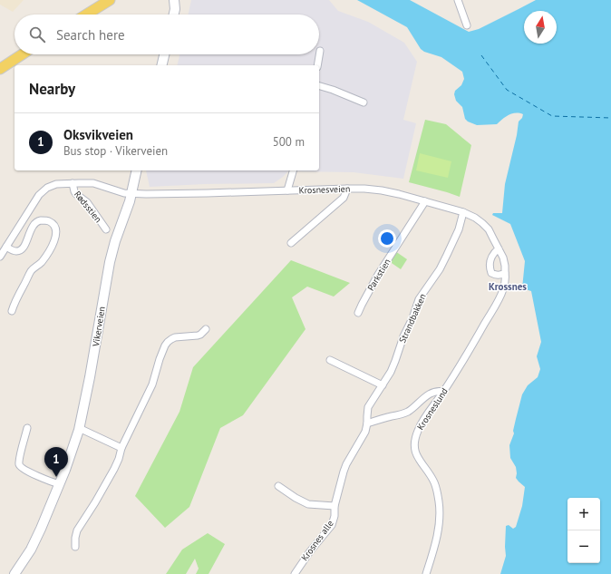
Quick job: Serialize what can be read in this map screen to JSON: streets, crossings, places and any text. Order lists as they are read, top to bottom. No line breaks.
{"streets":{"main road":["Vikerveien"],"street":["Krosnesveien","Rødsstien","Parkstien","Strandbakken","Krosneslund","Krosnes alle"]},"crossings":[["Krosnesveien","Rødsstien"],["Krosnesveien","Parkstien"],["Krosnesveien","Strandbakken"],["Krosnesveien","Vikerveien"],["Krosnesveien","Krosneslund"],["Strandbakken","Krosnes alle"]],"districts":["Krossnes"],"north":"top","page":{"search":"Search here","heading":"Nearby","list":[{"mark":"1","name":"Oksvikveien","note":"Bus stop · Vikerveien","value":"500 m"}],"pins":"1","map_buttons":["+","−"]}}
